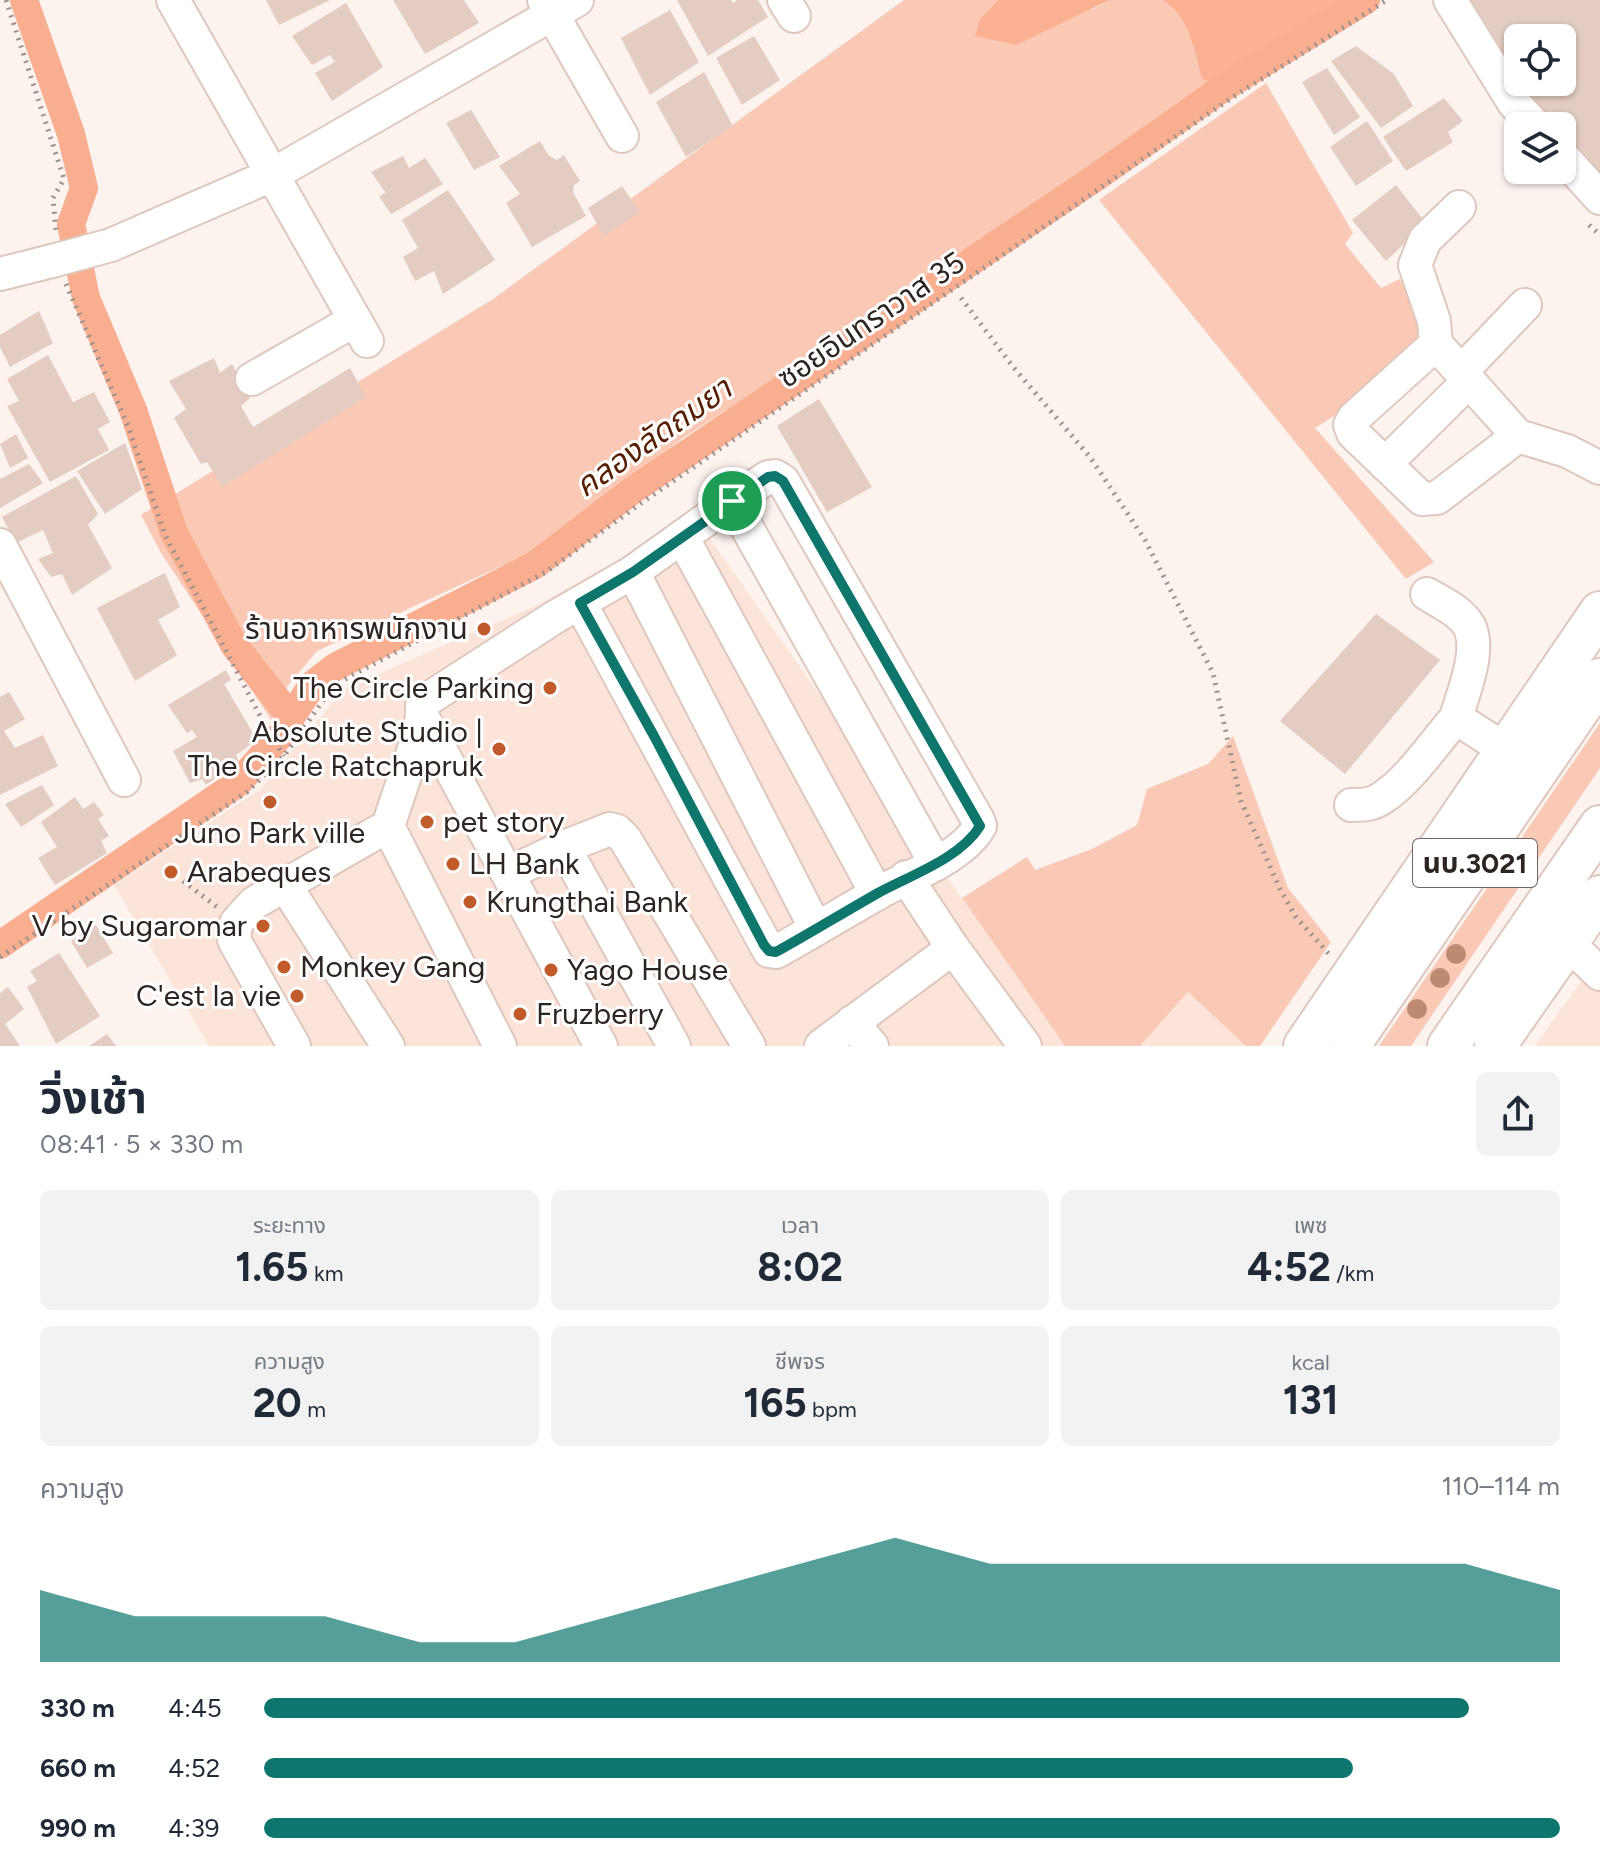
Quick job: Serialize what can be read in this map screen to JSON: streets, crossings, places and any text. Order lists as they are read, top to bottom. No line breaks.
{"streets":{"main road":["นบ.3021"],"path":["ซอยอินทราวาส 35"]},"water":["คลองลัดถมยา"],"places":["ร้านอาหารพนักงาน","The Circle Parking","Absolute Studio | The Circle Ratchapruk","Juno Park ville","pet story","LH Bank","Arabeques","Krungthai Bank","V by Sugaromar","Monkey Gang","Yago House","C'est la vie","Fruzberry"],"page":{"heading":["วิ่งเช้า","08:41 · 5 × 330 m"],"stats":[["ระยะทาง","1.65 km"],["เวลา","8:02"],["เพซ","4:52 /km"],["ความสูง","20 m"],["ชีพจร","165 bpm"],["kcal","131"]],"chart":["ความสูง","110–114 m"],"list":[{"name":"330 m","note":"4:45"},{"name":"660 m","note":"4:52"},{"name":"990 m","note":"4:39"}]}}
